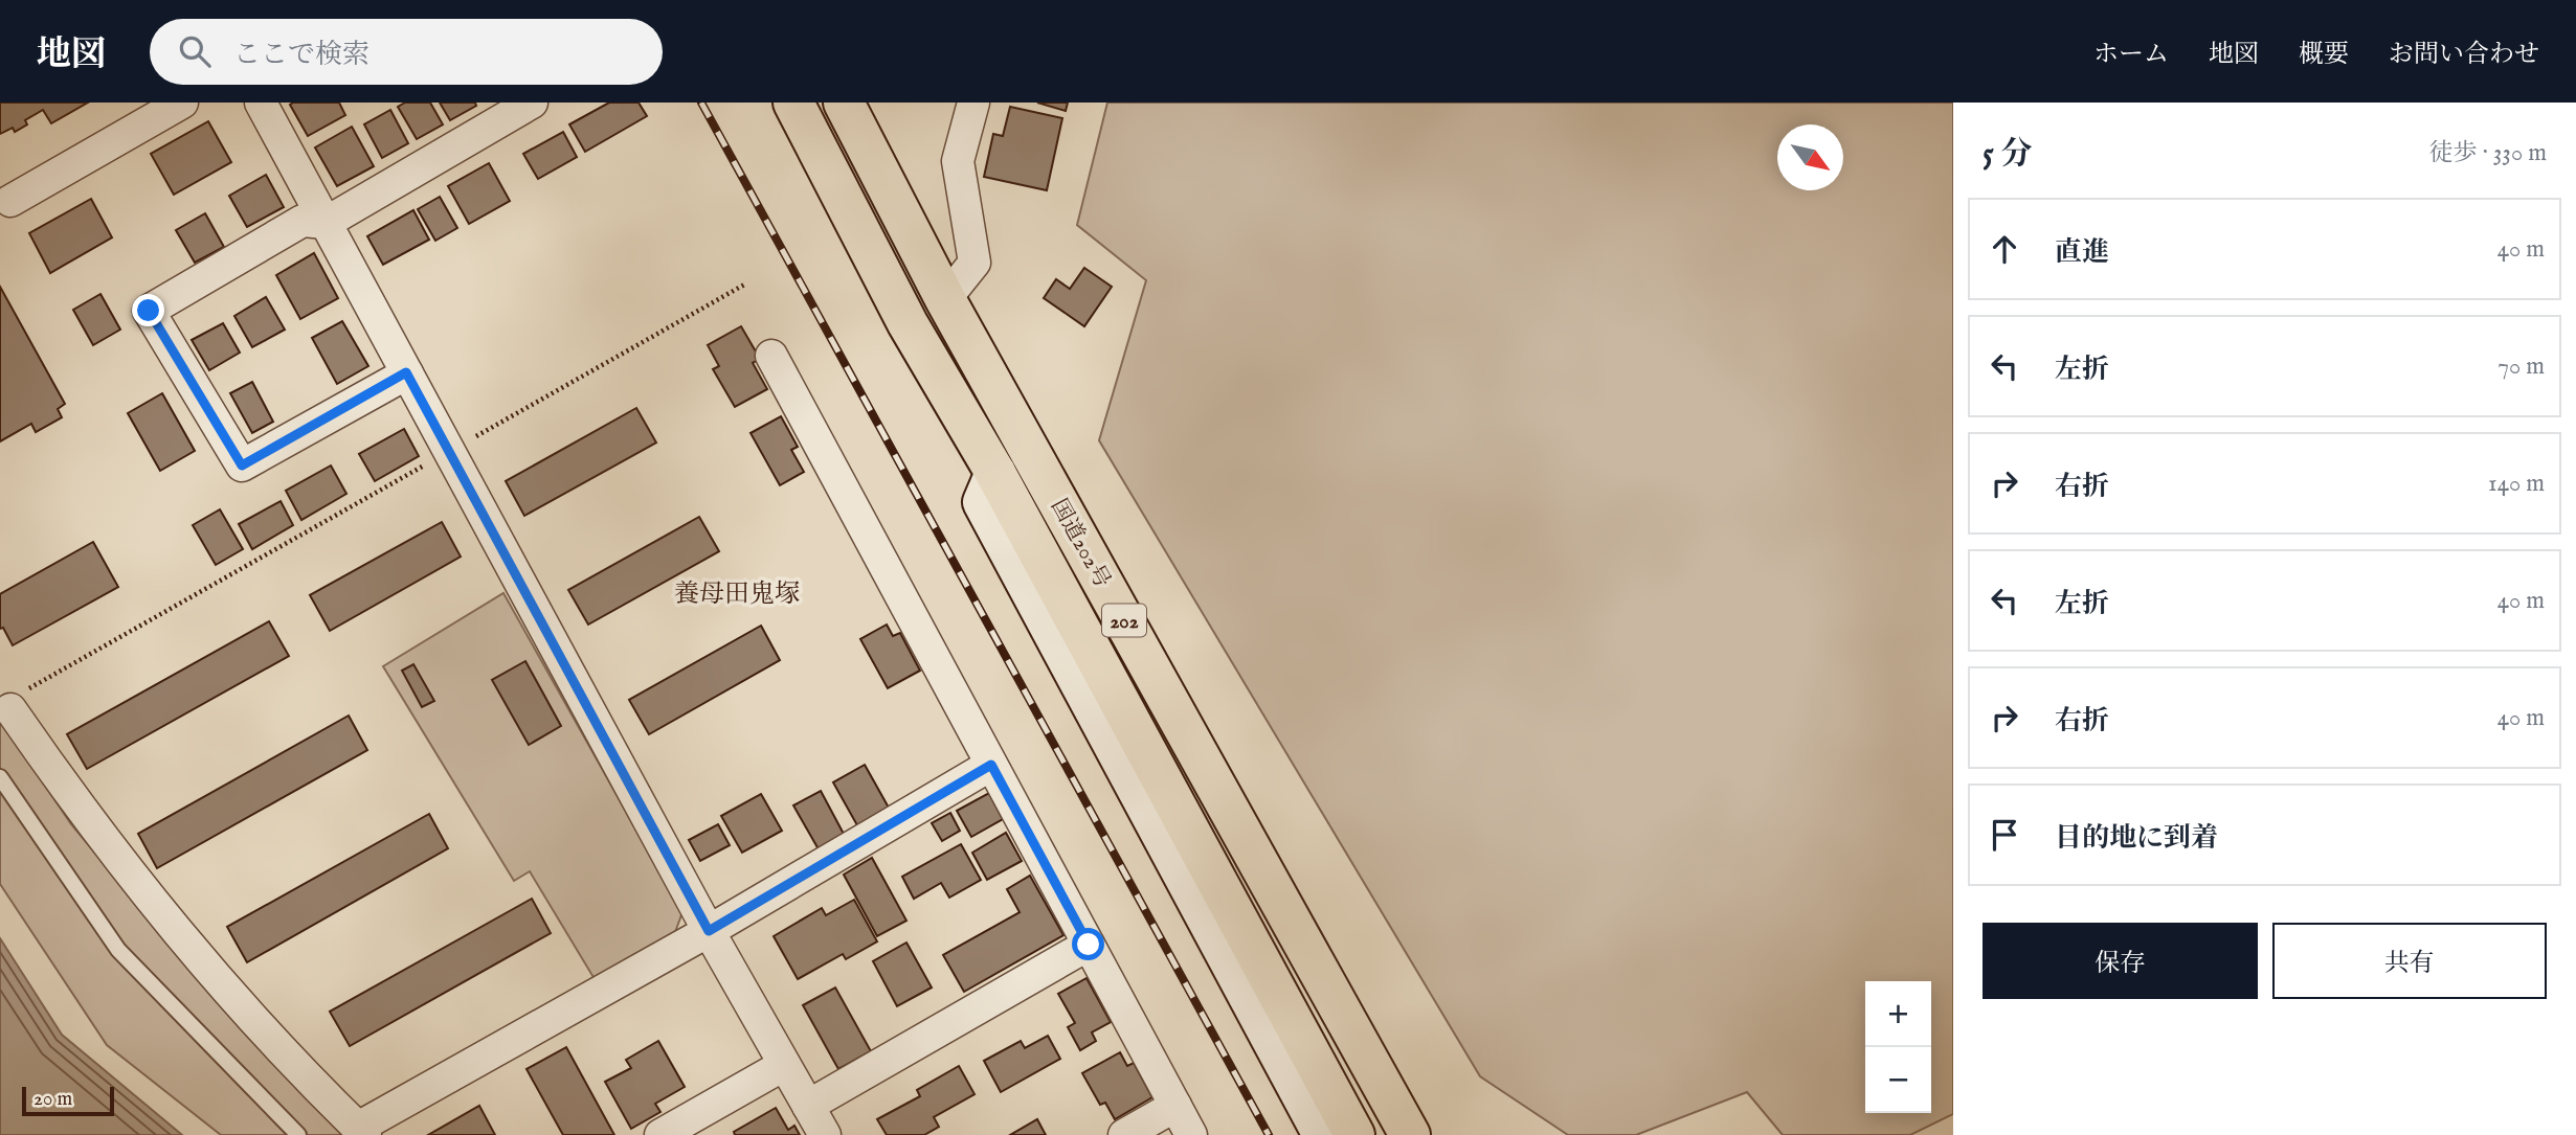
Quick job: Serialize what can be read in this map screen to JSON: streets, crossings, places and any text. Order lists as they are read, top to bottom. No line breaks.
{"streets":{"highway":["国道202号","202"]},"districts":["養母田鬼塚"],"scale_bar":"20 m","north":"bottom right","page":{"header":"地図","search":"ここで検索","nav":["ホーム","地図","概要","お問い合わせ"],"heading":["5 分","徒歩 · 330 m"],"list":[["直進","40 m"],["左折","70 m"],["右折","140 m"],["左折","40 m"],["右折","40 m"],"目的地に到着"],"buttons":["保存","共有"],"map_buttons":["+","−"],"scale":"20 m"}}
